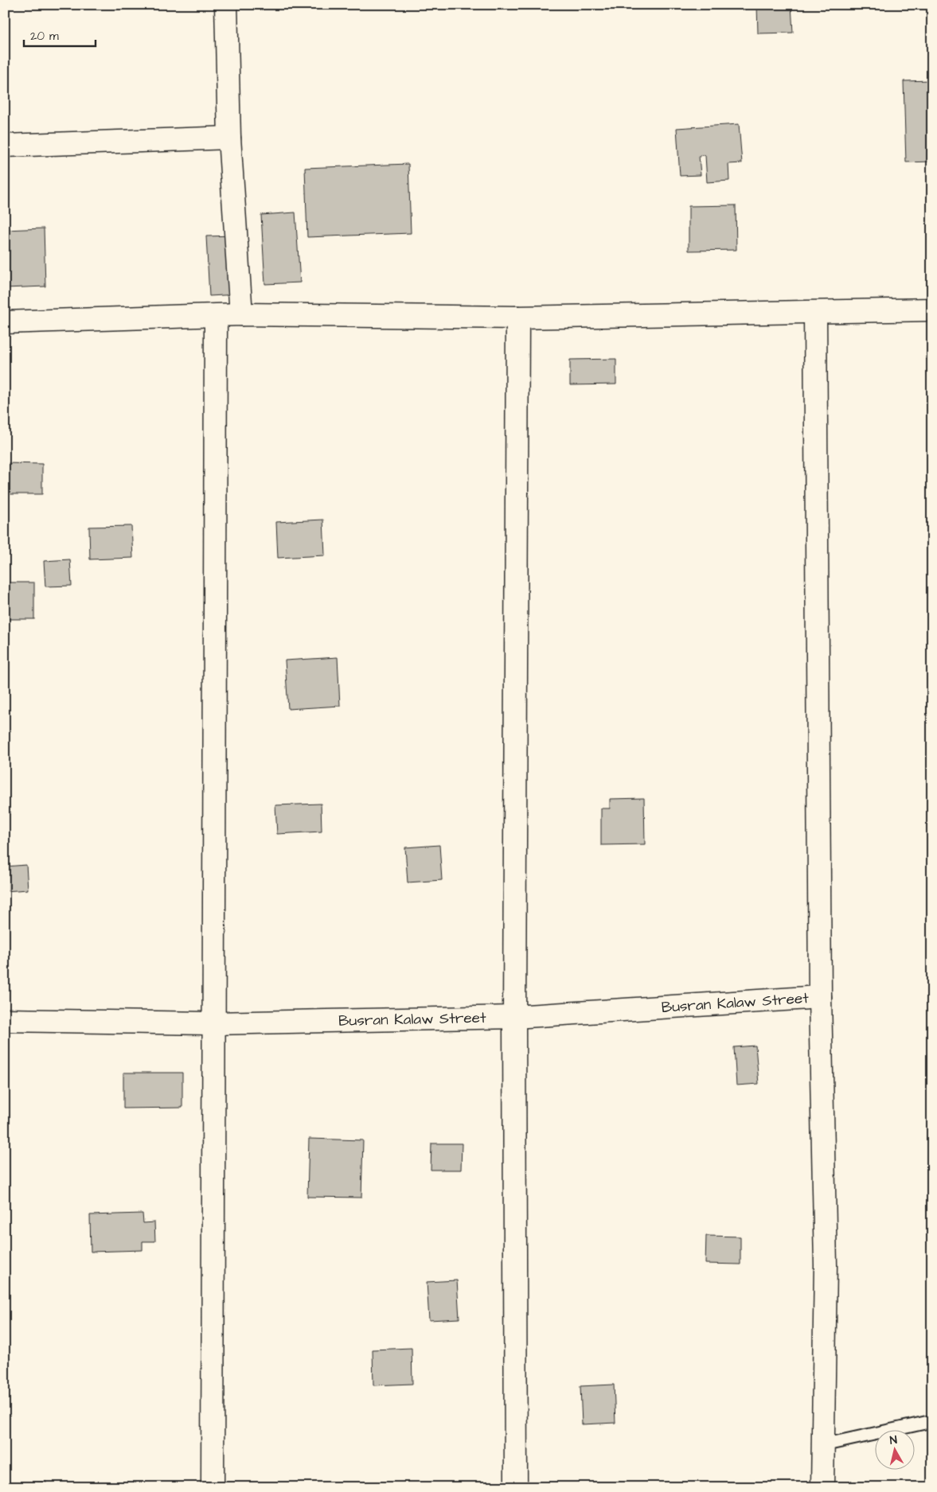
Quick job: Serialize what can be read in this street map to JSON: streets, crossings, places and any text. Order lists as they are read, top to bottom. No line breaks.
{"streets":{"street":["Busran Kalaw Street"]},"scale_bar":"20 m","north":"top"}
